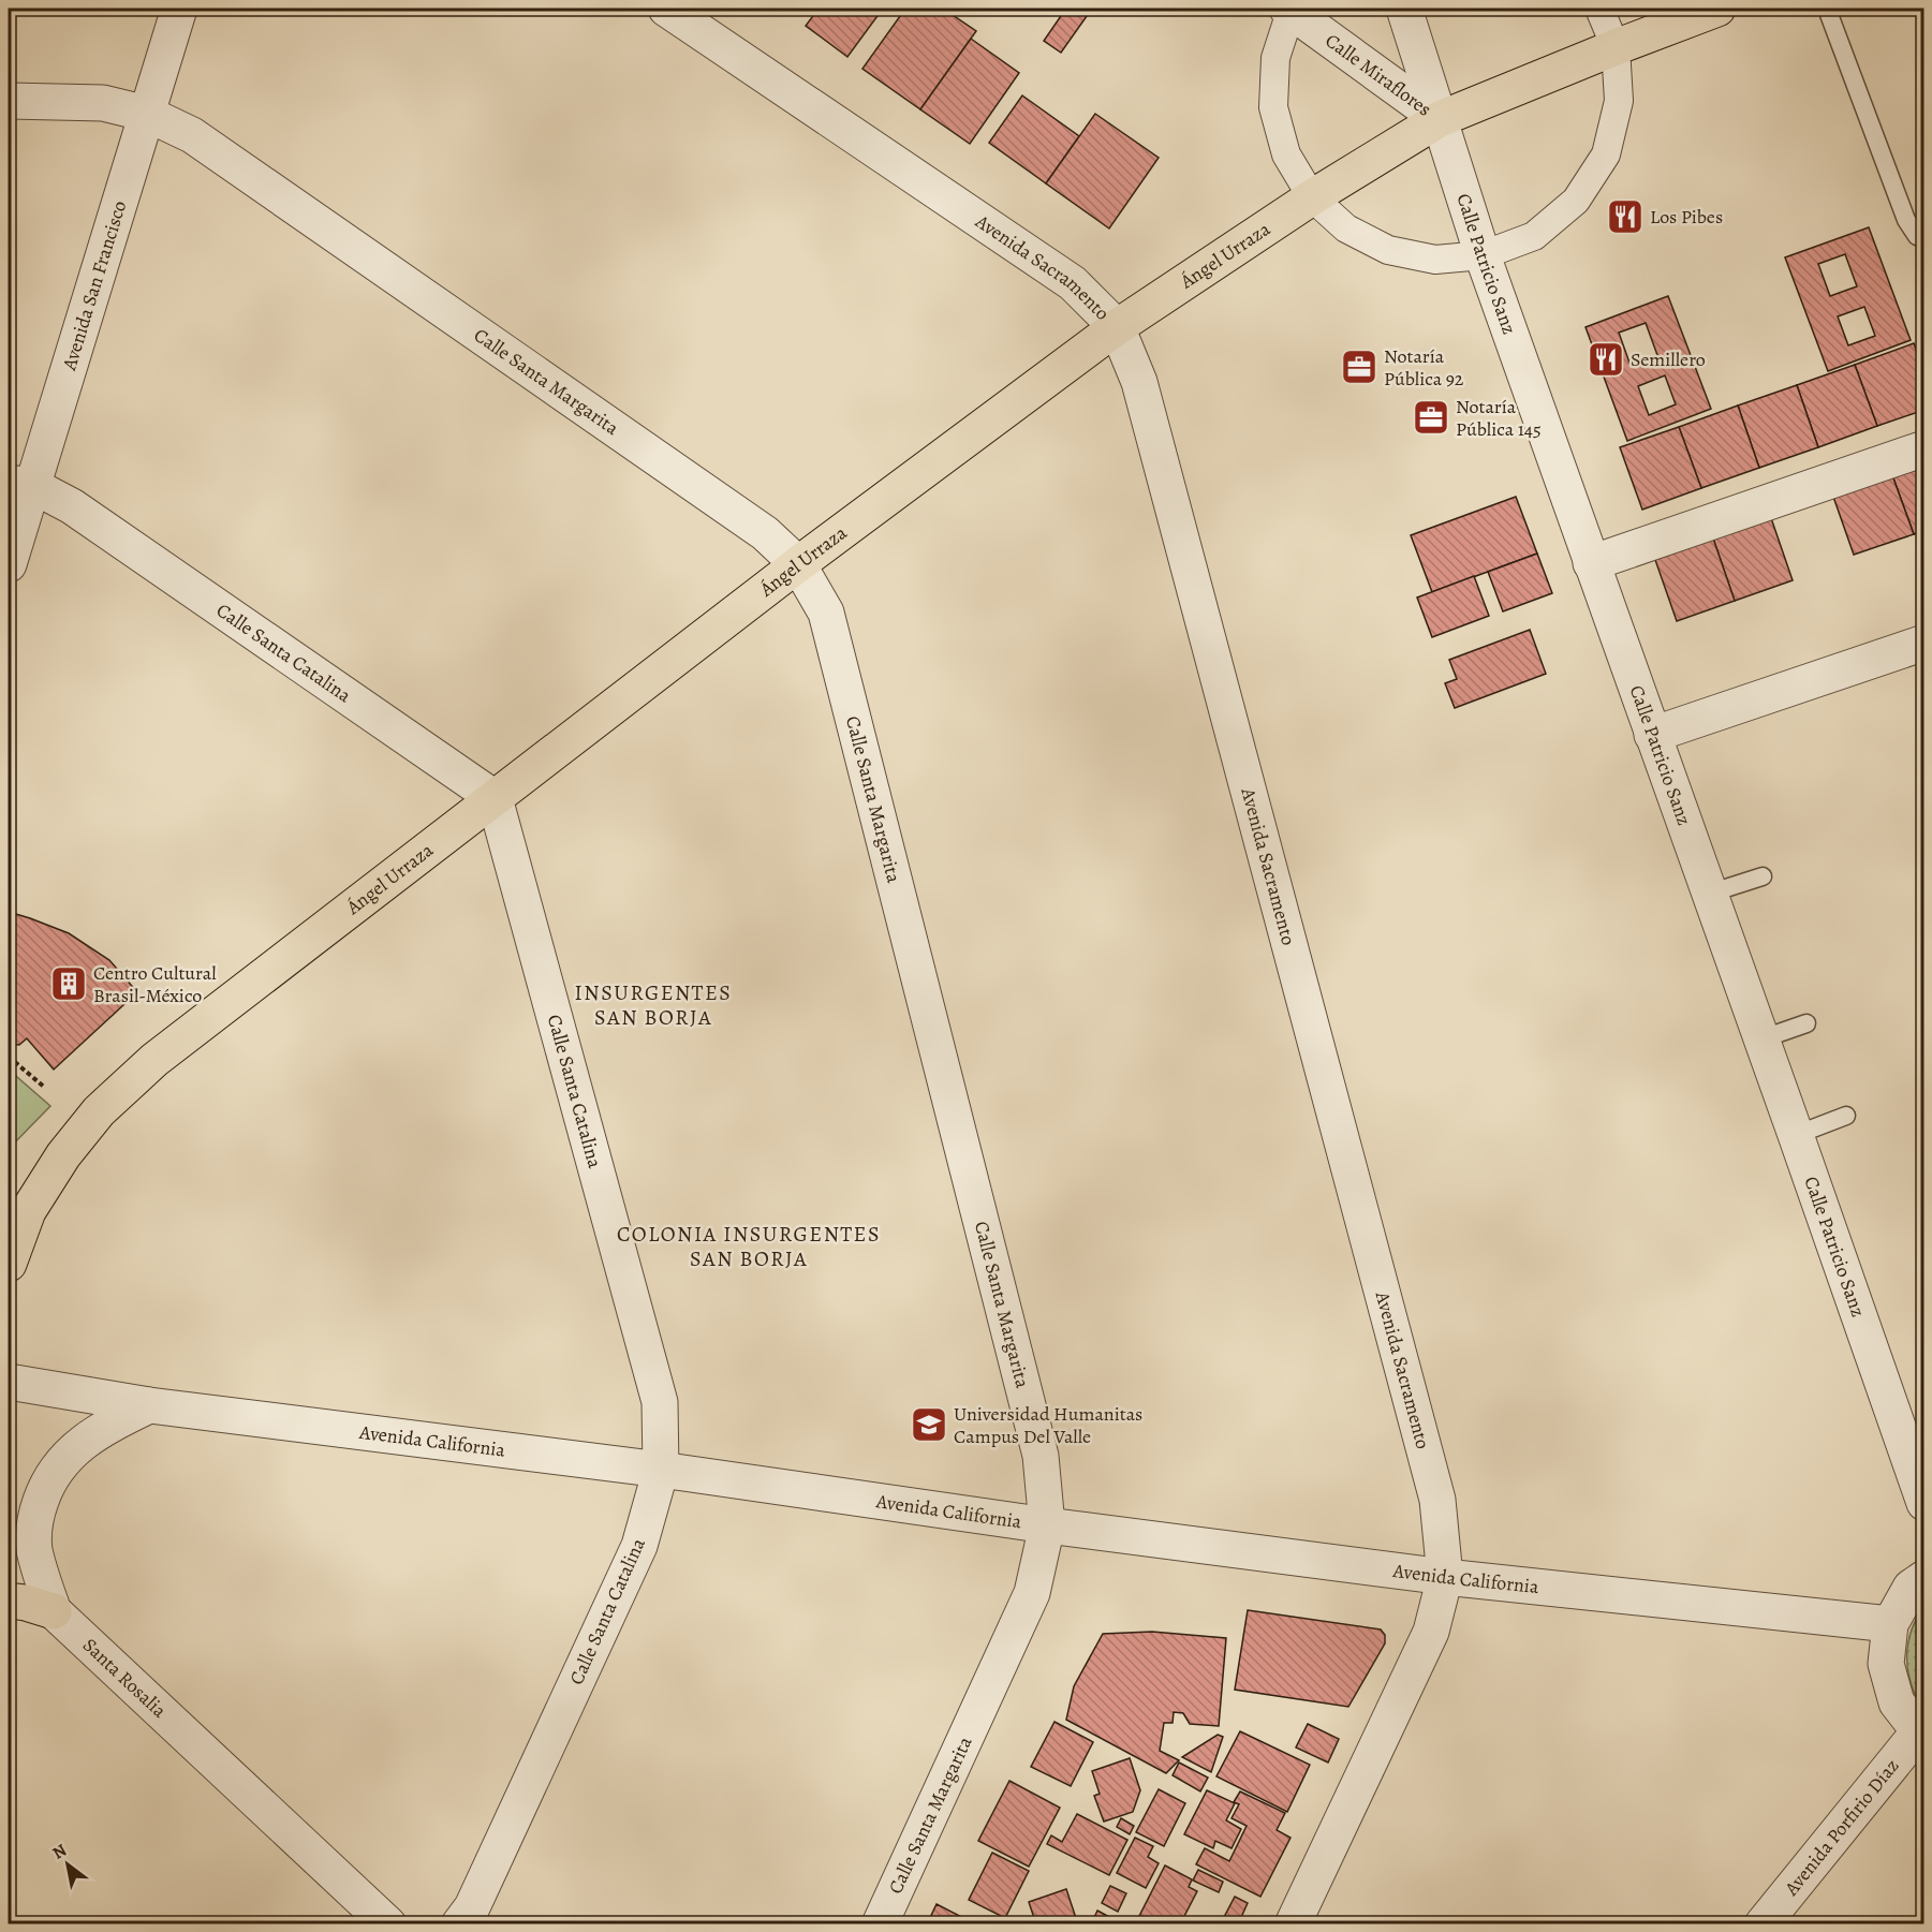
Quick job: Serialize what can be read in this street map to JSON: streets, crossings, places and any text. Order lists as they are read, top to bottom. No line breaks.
{"streets":{"main road":["Ángel Urraza"],"street":["Calle Miraflores","Calle Patricio Sanz","Avenida Sacramento","Avenida San Francisco","Calle Santa Margarita","Calle Santa Catalina","Avenida California","Santa Rosalia","Avenida Porfirio Díaz"]},"crossings":[["Calle Miraflores","Ángel Urraza"],["Calle Miraflores","Calle Patricio Sanz"],["Ángel Urraza","Calle Patricio Sanz"],["Ángel Urraza","Avenida Sacramento"],["Ángel Urraza","Calle Santa Margarita"],["Ángel Urraza","Calle Santa Catalina"],["Avenida Sacramento","Avenida California"],["Avenida San Francisco","Calle Santa Margarita"],["Avenida San Francisco","Calle Santa Catalina"],["Calle Santa Margarita","Avenida California"],["Calle Santa Catalina","Avenida California"],["Avenida California","Santa Rosalia"]],"districts":["INSURGENTES SAN BORJA","COLONIA INSURGENTES SAN BORJA"],"places":{"restaurant":["Los Pibes","Semillero"],"office":["Notaría Pública 92","Notaría Pública 145"],"building":["Centro Cultural Brasil-México"],"school or university":["Universidad Humanitas Campus Del Valle"]},"north":"top left"}
